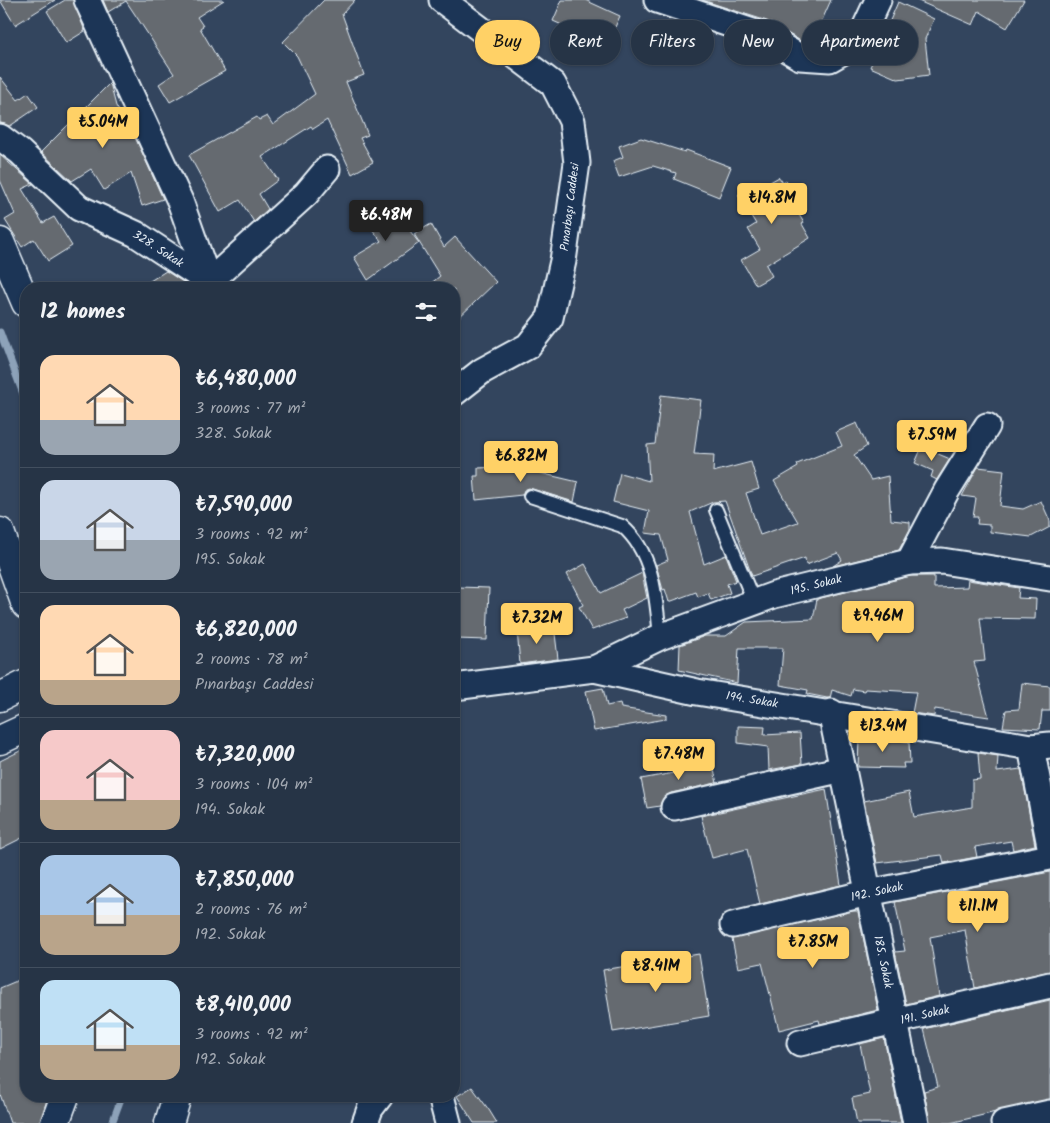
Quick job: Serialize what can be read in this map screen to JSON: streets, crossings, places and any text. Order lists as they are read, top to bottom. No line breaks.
{"streets":{"street":["Pınarbaşı Caddesi","328. Sokak","195. Sokak","194. Sokak","192. Sokak","185. Sokak","191. Sokak"]},"crossings":[["195. Sokak","194. Sokak"],["194. Sokak","185. Sokak"],["192. Sokak","185. Sokak"],["185. Sokak","191. Sokak"]],"page":{"chip":["Buy","Rent","Filters","New","Apartment"],"price":["₺5.04M","₺14.8M","₺6.48M","₺7.59M","₺6.82M","₺9.46M","₺7.32M","₺13.4M","₺7.48M","₺11.1M","₺7.85M","₺8.41M"],"heading":"12 homes","list":[{"name":"₺6,480,000","note":"3 rooms · 77 m² · 328. Sokak"},{"name":"₺7,590,000","note":"3 rooms · 92 m² · 195. Sokak"},{"name":"₺6,820,000","note":"2 rooms · 78 m² · Pınarbaşı Caddesi"},{"name":"₺7,320,000","note":"3 rooms · 104 m² · 194. Sokak"},{"name":"₺7,850,000","note":"2 rooms · 76 m² · 192. Sokak"},{"name":"₺8,410,000","note":"3 rooms · 92 m² · 192. Sokak"}]}}
